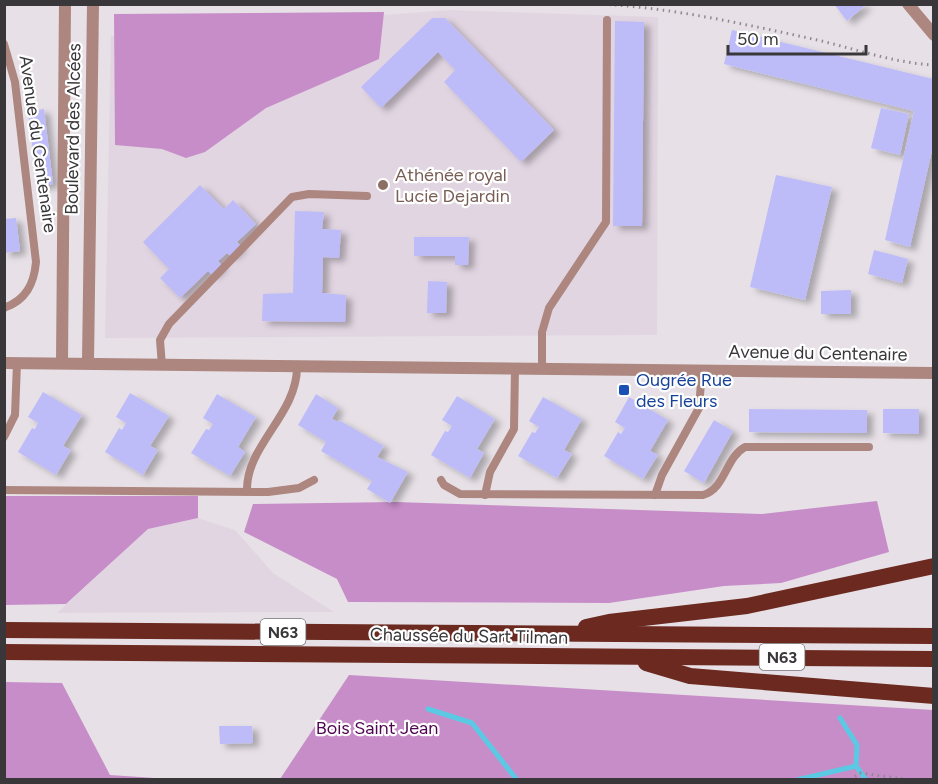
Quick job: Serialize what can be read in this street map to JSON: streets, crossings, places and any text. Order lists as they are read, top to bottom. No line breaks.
{"streets":{"highway":["N63","Chaussée du Sart Tilman"],"street":["Boulevard des Alcées","Avenue du Centenaire"]},"crossings":[["Boulevard des Alcées","Avenue du Centenaire"]],"parks":["Bois Saint Jean"],"places":{"other":["Athénée royal Lucie Dejardin"],"transit":["Ougrée Rue des Fleurs"]},"scale_bar":"50 m"}
